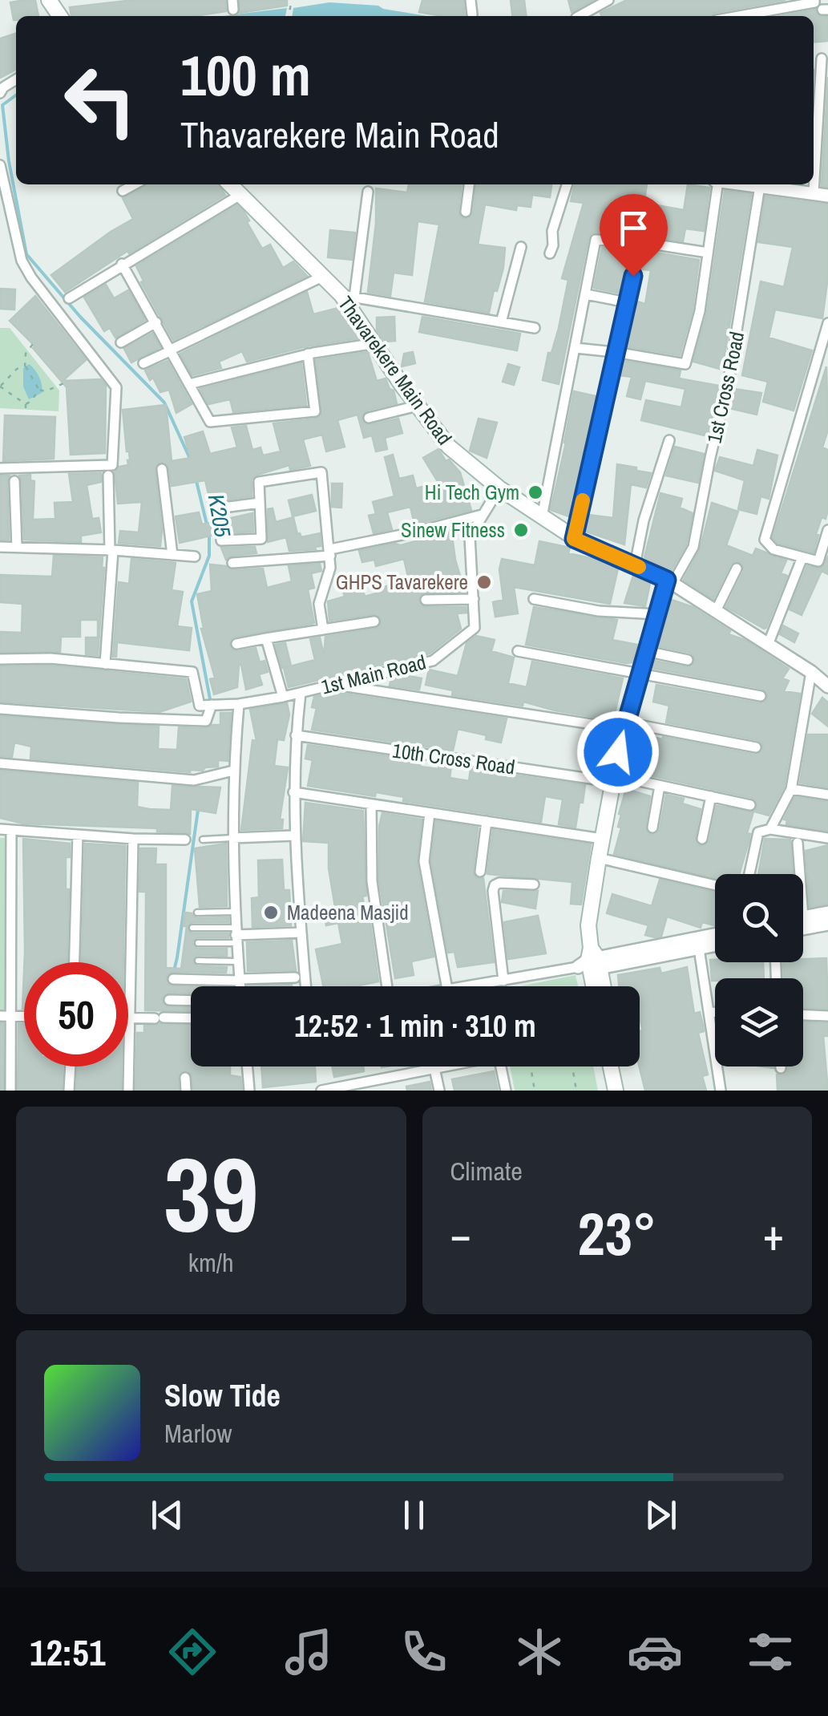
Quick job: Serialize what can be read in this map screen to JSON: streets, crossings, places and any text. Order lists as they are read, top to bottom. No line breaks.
{"streets":{"main road":["Thavarekere Main Road"],"street":["1st Cross Road","1st Main Road","10th Cross Road"]},"crossings":[["Thavarekere Main Road","1st Cross Road"],["Thavarekere Main Road","1st Main Road"]],"water":["K205"],"places":["Hi Tech Gym","Sinew Fitness","GHPS Tavarekere","Madeena Masjid"],"page":{"turn":["100 m","Thavarekere Main Road"],"limit":"50","trip":"12:52 · 1 min · 310 m","tile":[["39","km/h"],"Climate"],"heat":["−","23°","+"],"song":["Slow Tide","Marlow"],"tabs":"12:51"}}
